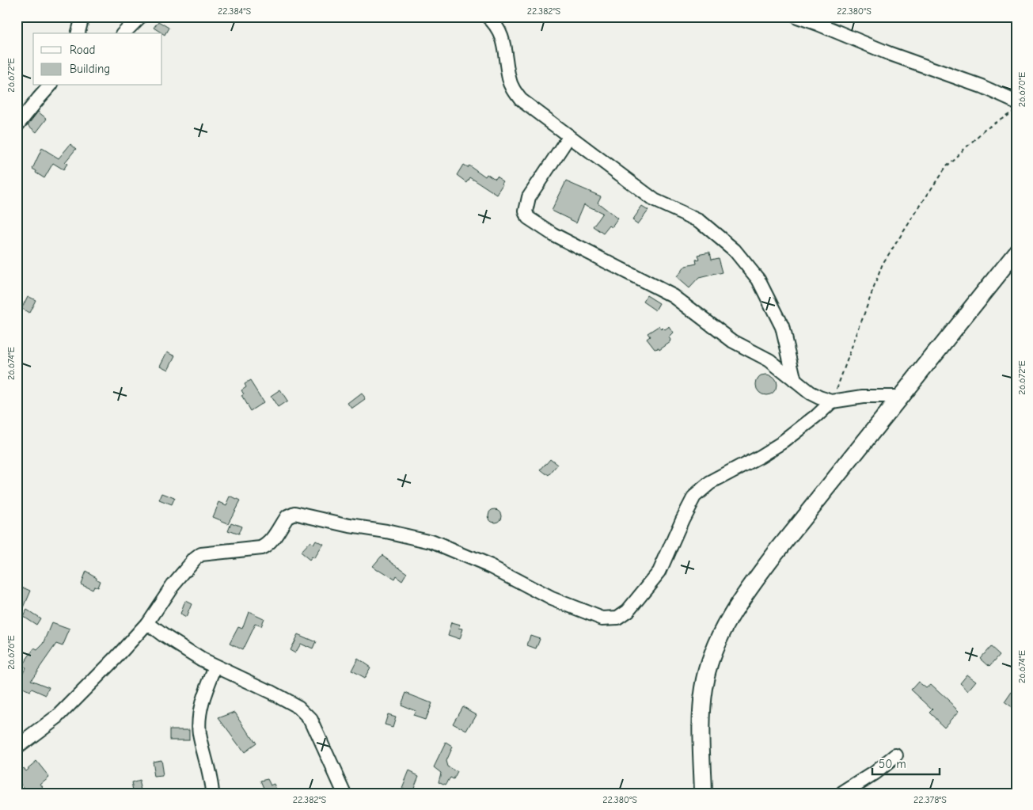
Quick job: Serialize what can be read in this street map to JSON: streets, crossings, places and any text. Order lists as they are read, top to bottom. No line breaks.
{"legend":["Road","Building"],"scale_bar":"50 m","coordinates":["22.384°S","22.382°S","22.380°S","26.672°E","26.670°E","26.674°E","26.676°E","22.378°S"]}
